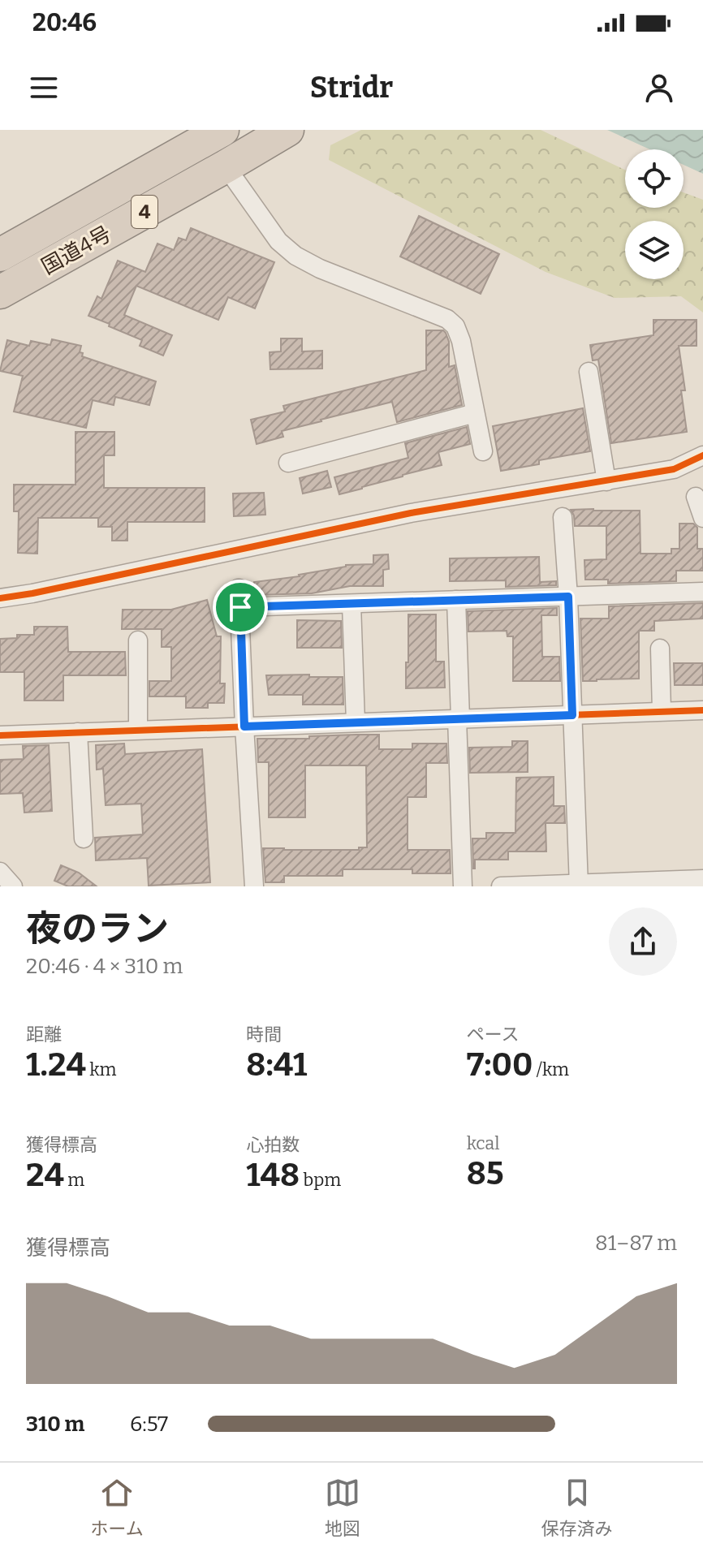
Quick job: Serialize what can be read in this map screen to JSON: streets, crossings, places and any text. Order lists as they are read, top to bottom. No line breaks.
{"streets":{"highway":["4","国道4号"]},"page":{"status":"20:46","header":"Stridr","heading":["夜のラン","20:46 · 4 × 310 m"],"stats":[["距離","1.24 km"],["時間","8:41"],["ペース","7:00 /km"],["獲得標高","24 m"],["心拍数","148 bpm"],["kcal","85"]],"chart":["獲得標高","81–87 m"],"list":[{"name":"310 m","note":"6:57"}],"tabs":["ホーム","地図","保存済み"]}}
